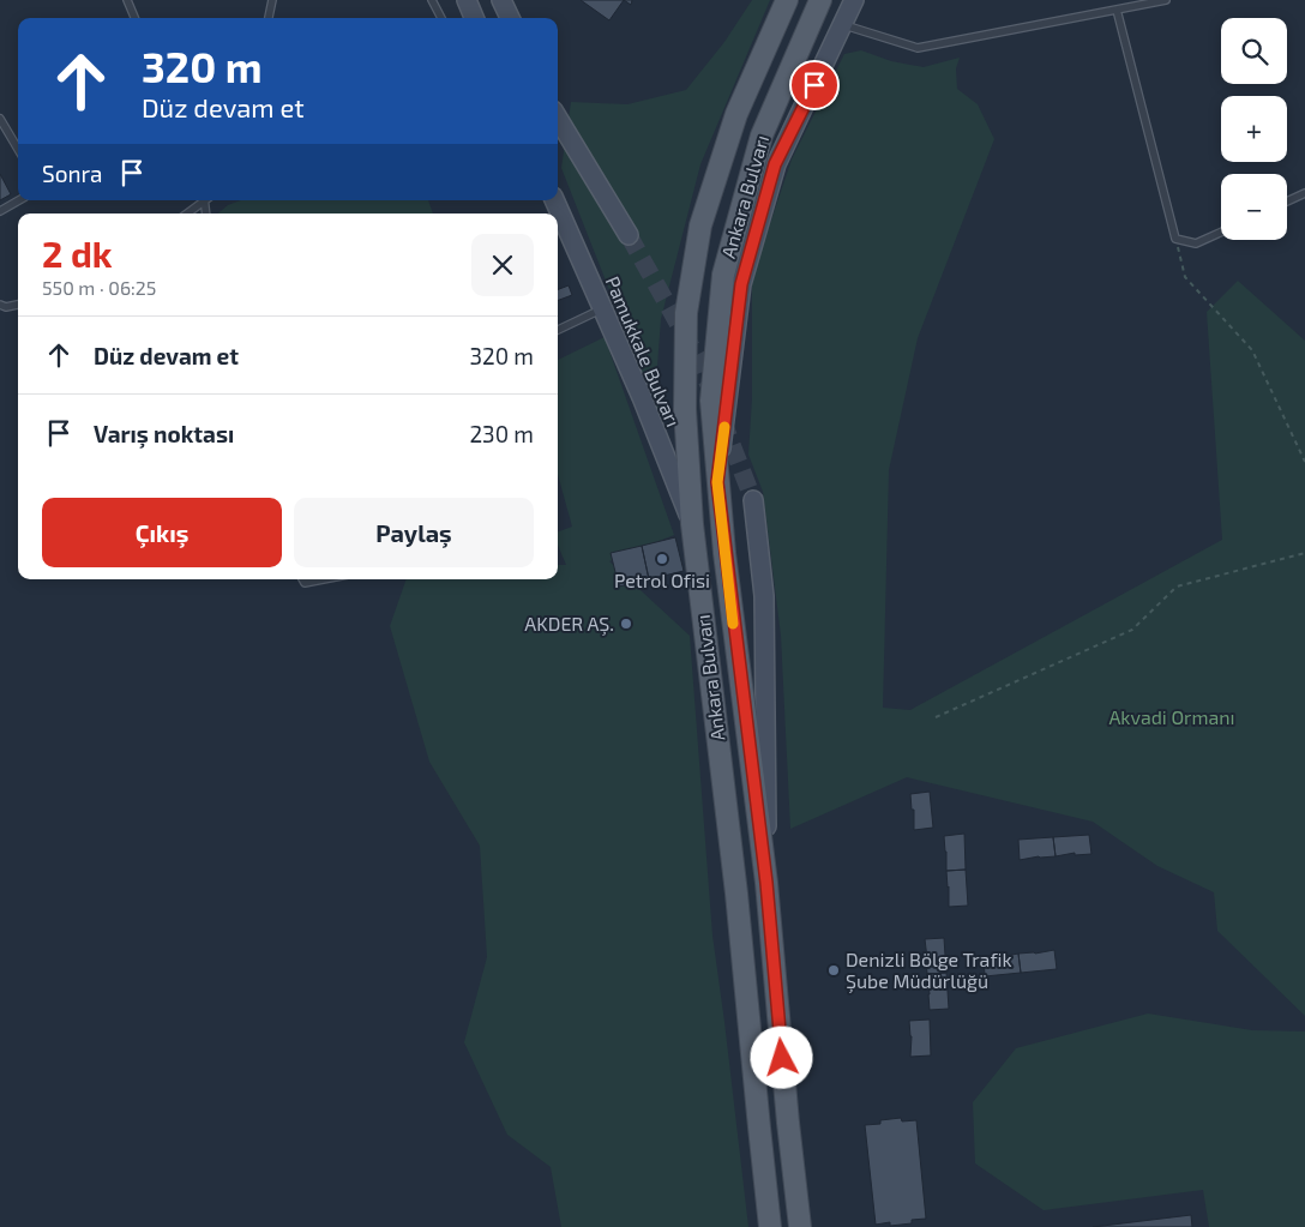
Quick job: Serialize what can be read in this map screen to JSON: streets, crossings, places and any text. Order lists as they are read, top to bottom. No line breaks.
{"streets":{"main road":["Ankara Bulvarı","Pamukkale Bulvarı"]},"crossings":[["Ankara Bulvarı","Pamukkale Bulvarı"]],"parks":["Akvadi Ormanı"],"places":["Petrol Ofisi","AKDER AŞ.","Denizli Bölge Trafik Şube Müdürlüğü"],"page":{"map_buttons":["+","−"],"turn":["320 m","Düz devam et"],"then":"Sonra","heading":["2 dk","550 m · 06:25"],"list":[{"name":"Düz devam et","value":"320 m"},{"name":"Varış noktası","value":"230 m"}],"buttons":["Çıkış","Paylaş"]}}
